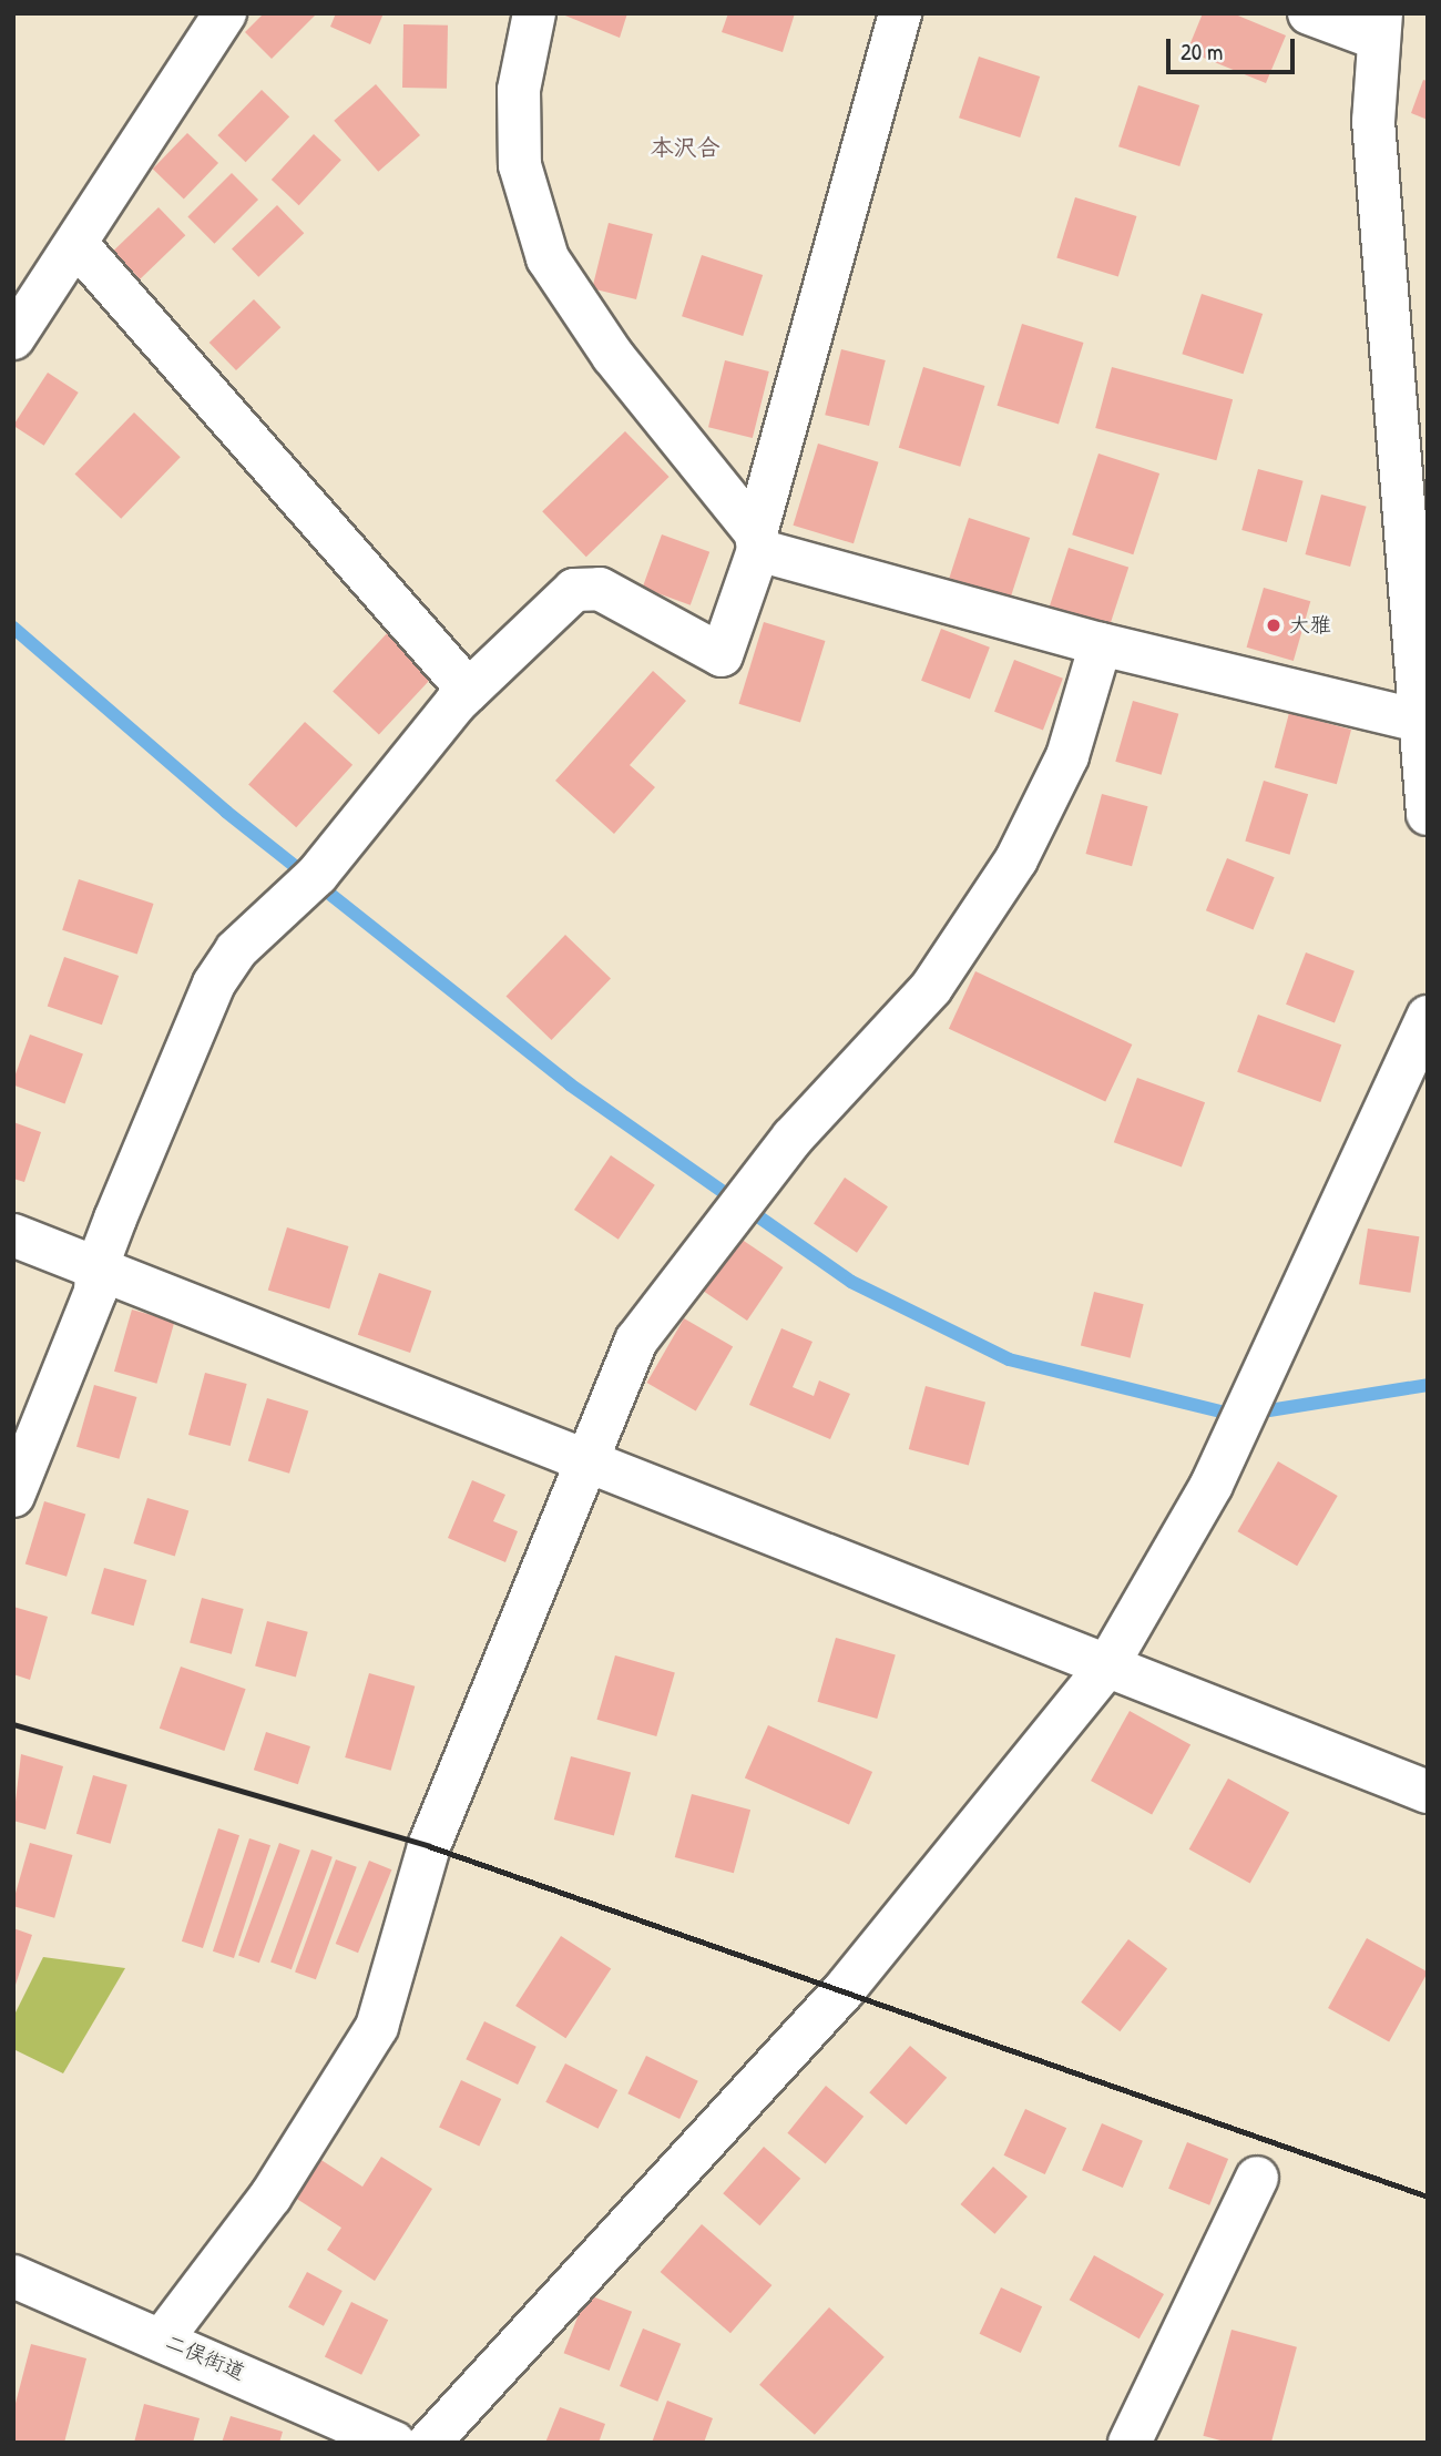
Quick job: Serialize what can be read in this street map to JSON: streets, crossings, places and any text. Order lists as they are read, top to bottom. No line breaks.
{"streets":{"street":["二俣街道"]},"districts":["本沢合"],"places":["大雅"],"scale_bar":"20 m"}
